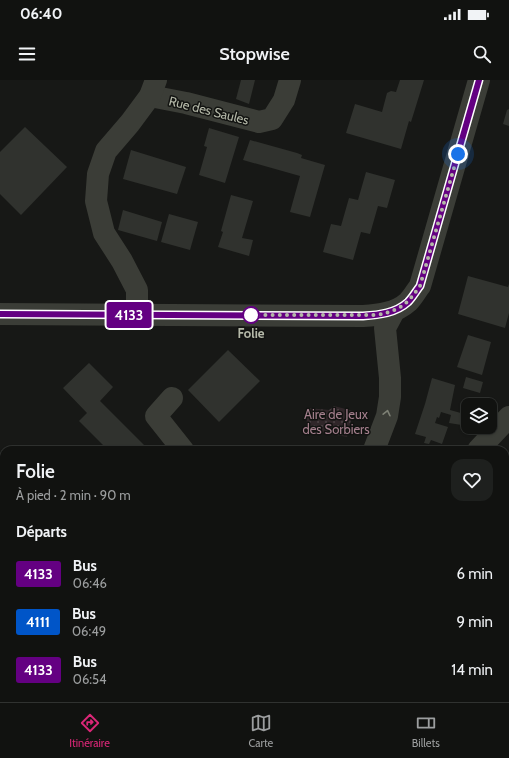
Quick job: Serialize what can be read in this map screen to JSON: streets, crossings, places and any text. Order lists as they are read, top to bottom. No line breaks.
{"streets":{"street":["Rue des Saules"]},"parks":["Aire de Jeux des Sorbiers"],"places":["Folie"],"lines":["bus line 4133"],"page":{"status":"06:40","header":"Stopwise","on_map":"4133","heading":[["Folie","À pied · 2 min · 90 m"],"Départs"],"list":[{"mark":"4133","name":"Bus","note":"06:46","value":"6 min"},{"mark":"4111","name":"Bus","note":"06:49","value":"9 min"},{"mark":"4133","name":"Bus","note":"06:54","value":"14 min"}],"tabs":["Itinéraire","Carte","Billets"]}}
